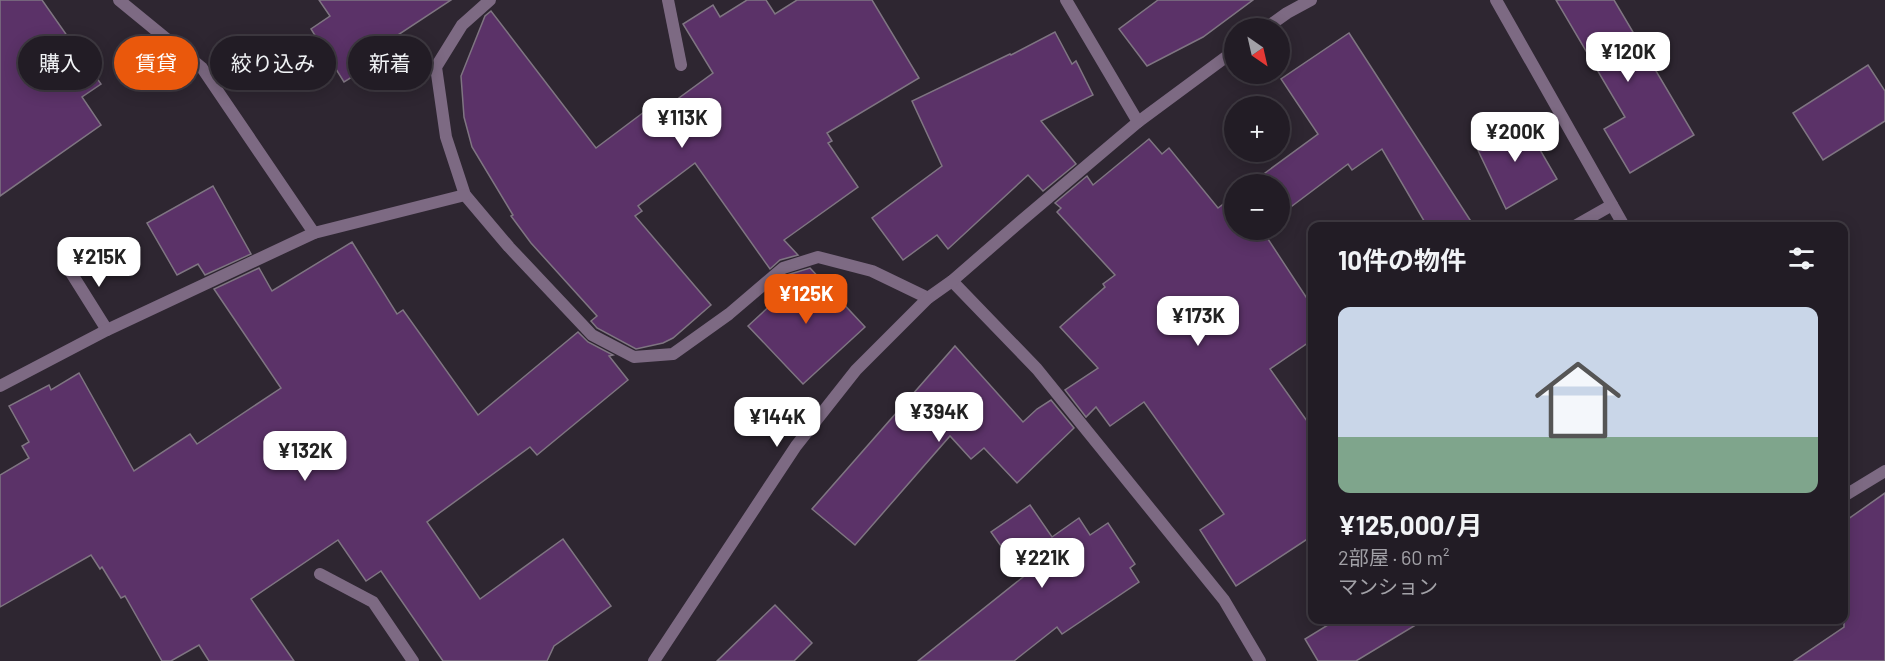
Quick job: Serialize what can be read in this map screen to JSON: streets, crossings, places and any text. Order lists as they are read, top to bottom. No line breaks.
{"north":"bottom right","page":{"map_buttons":["+","−"],"price":["¥120K","¥113K","¥200K","¥215K","¥125K","¥173K","¥394K","¥144K","¥132K","¥221K"],"chip":["購入","賃貸","絞り込み","新着"],"heading":"10件の物件","list":[{"name":"¥125,000/月","note":"2部屋 · 60 m² · マンション"}]}}
